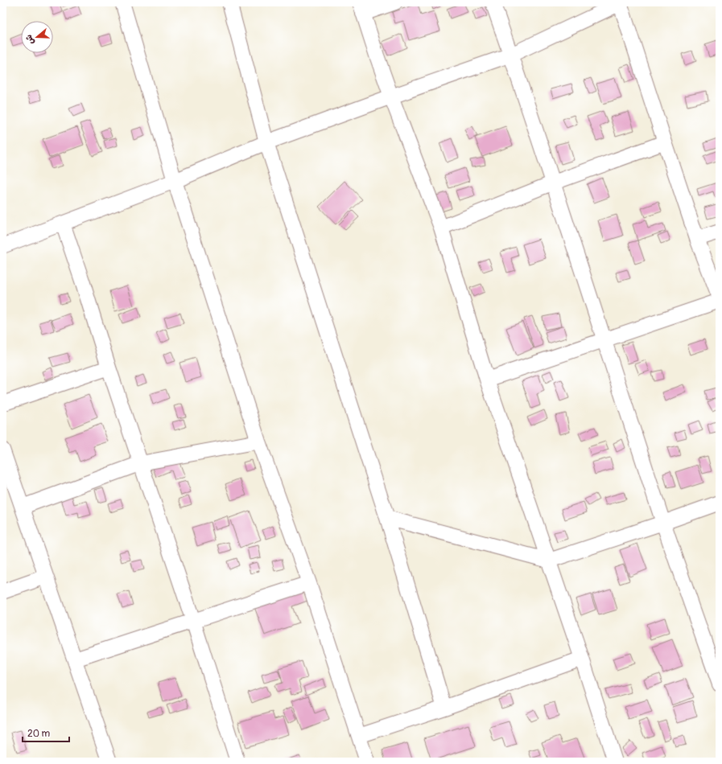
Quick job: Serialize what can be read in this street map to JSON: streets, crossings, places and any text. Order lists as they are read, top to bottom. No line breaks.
{"scale_bar":"20 m","north":"left"}
